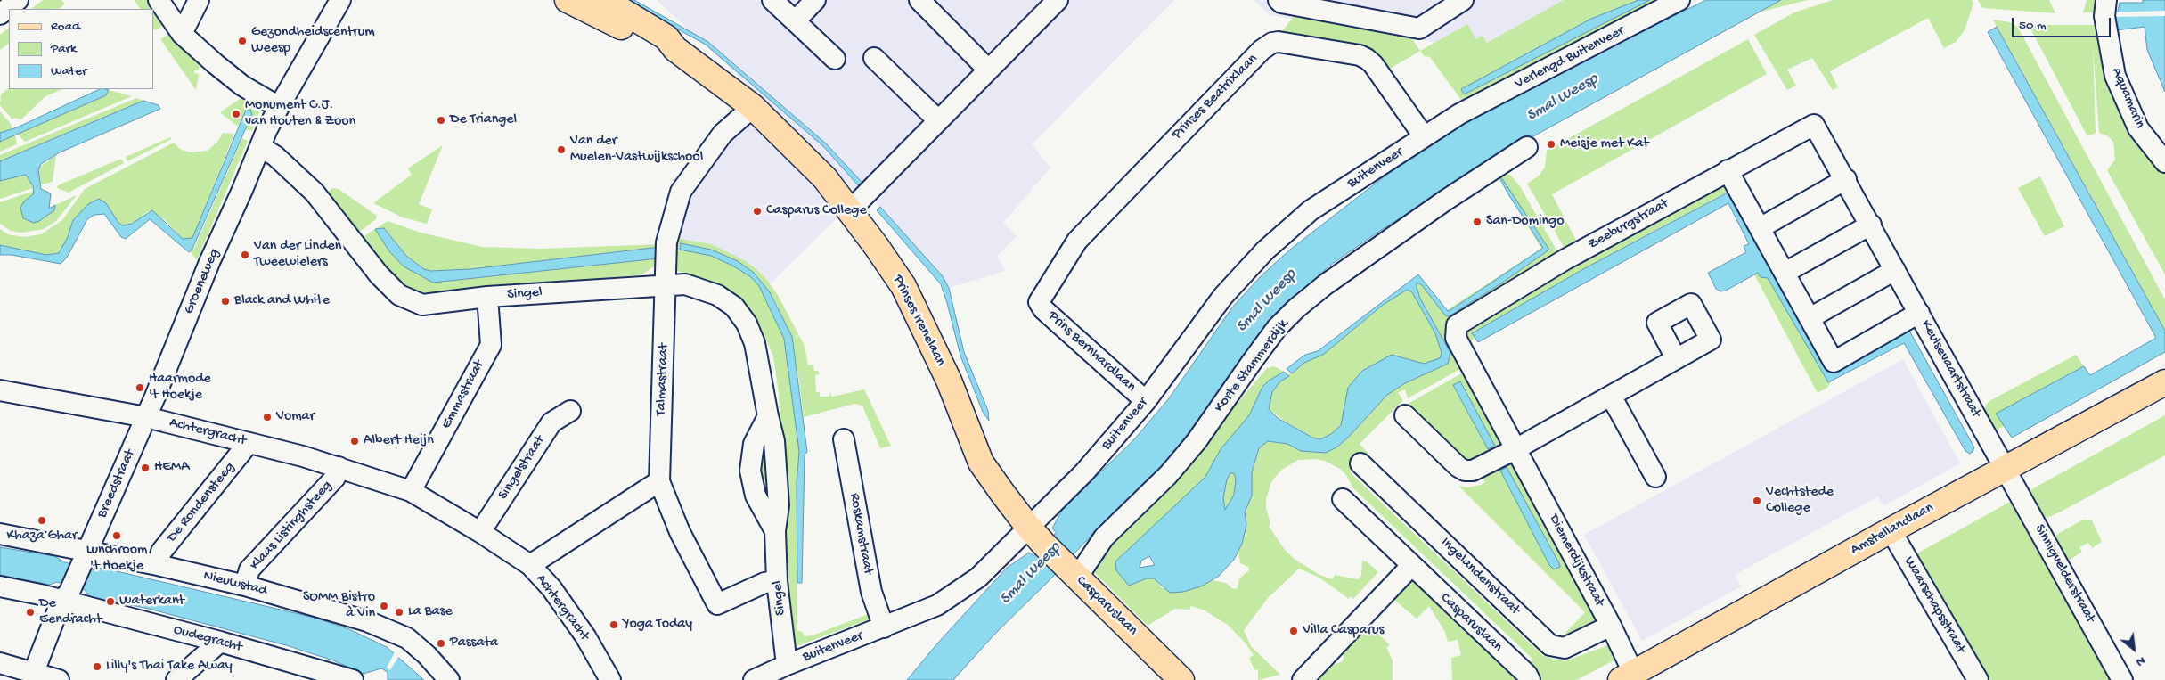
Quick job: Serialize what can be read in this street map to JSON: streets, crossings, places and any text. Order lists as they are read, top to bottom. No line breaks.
{"streets":{"main road":["Prinses Irenelaan","Amstellandlaan","Casparuslaan"],"street":["Verlengd Buitenveer","Prinses Beatrixlaan","Aquamarin","Buitenveer","Zeeburgstraat","Groeneweg","Singel","Prins Bernhardlaan","Korte Stammerdijk","Keulsevaartstraat","Talmastraat","Emmastraat","Achtergracht","Singelstraat","Breedstraat","De Rondensteeg","Klaas Listinghsteeg","Roskamstraat","Diemerdijkstraat","Sinnigvelderstraat","Ingelandenstraat","Nieuwstad","Waarschapsstraat","Oudegracht"]},"crossings":[["Verlengd Buitenveer","Buitenveer"],["Prinses Beatrixlaan","Buitenveer"],["Prinses Beatrixlaan","Prins Bernhardlaan"],["Buitenveer","Singel"],["Buitenveer","Prinses Irenelaan"],["Buitenveer","Prins Bernhardlaan"],["Buitenveer","Roskamstraat"],["Buitenveer","Casparuslaan"],["Zeeburgstraat","Keulsevaartstraat"],["Zeeburgstraat","Diemerdijkstraat"],["Groeneweg","Singel"],["Groeneweg","Achtergracht"],["Groeneweg","Breedstraat"],["Singel","Talmastraat"],["Singel","Emmastraat"],["Prinses Irenelaan","Talmastraat"],["Prinses Irenelaan","Casparuslaan"],["Korte Stammerdijk","Casparuslaan"],["Keulsevaartstraat","Amstellandlaan"],["Keulsevaartstraat","Sinnigvelderstraat"],["Emmastraat","Achtergracht"],["Achtergracht","Singelstraat"],["Achtergracht","Breedstraat"],["Achtergracht","De Rondensteeg"],["Achtergracht","Klaas Listinghsteeg"],["Breedstraat","Nieuwstad"],["De Rondensteeg","Nieuwstad"],["Klaas Listinghsteeg","Nieuwstad"],["Amstellandlaan","Diemerdijkstraat"],["Amstellandlaan","Sinnigvelderstraat"],["Amstellandlaan","Waarschapsstraat"],["Diemerdijkstraat","Ingelandenstraat"]],"water":["Smal Weesp"],"places":["Gezondheidscentrum Weesp","Monument C.J. van Houten & Zoon","De Triangel","Meisje met Kat","Van der Muelen-Vastwijkschool","Casparus College","San-Domingo","Van der Linden Tweewielers","Black and White","Haarmode 't Hoekje","Vomar","Albert Heijn","HEMA","Vechtstede College","Khaza Ghar","Lunchroom 't Hoekje","Waterkant","SOMM Bistro à Vin","De Eendracht","La Base","Yoga Today","Villa Casparus","Passata","Lilly's Thai Take Away"],"legend":["Road","Park","Water"],"scale_bar":"50 m","north":"bottom right"}
